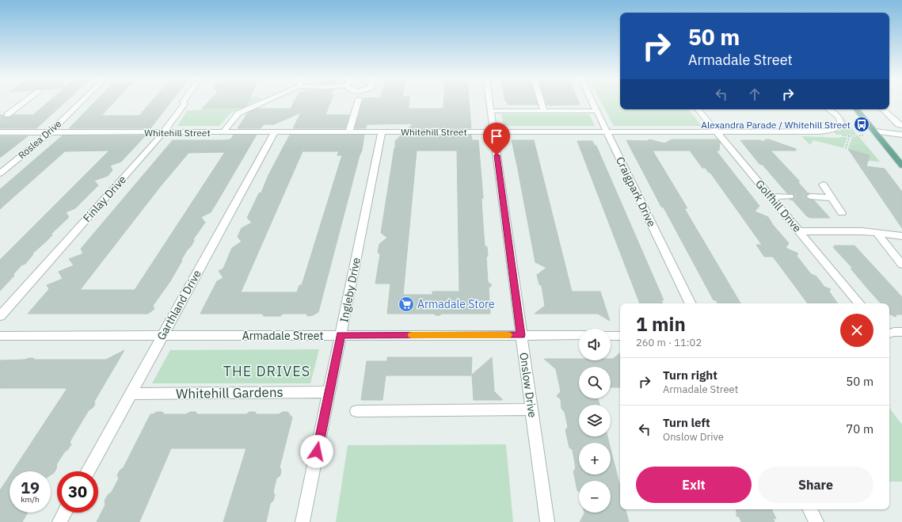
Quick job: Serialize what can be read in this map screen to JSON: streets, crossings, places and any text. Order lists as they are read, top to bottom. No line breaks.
{"streets":{"street":["Whitehill Street","Roslea Drive","Craigpark Drive","Finlay Drive","Golfhill Drive","Ingleby Drive","Garthland Drive","Armadale Street","Onslow Drive","Whitehill Gardens"]},"crossings":[["Whitehill Street","Roslea Drive"],["Whitehill Street","Craigpark Drive"],["Whitehill Street","Finlay Drive"],["Whitehill Street","Golfhill Drive"],["Whitehill Street","Ingleby Drive"],["Whitehill Street","Garthland Drive"],["Whitehill Street","Onslow Drive"],["Ingleby Drive","Armadale Street"],["Ingleby Drive","Whitehill Gardens"],["Garthland Drive","Armadale Street"],["Garthland Drive","Whitehill Gardens"],["Armadale Street","Onslow Drive"]],"districts":["THE DRIVES"],"places":{"bus stop":["Alexandra Parade / Whitehill Street"],"supermarket":["Armadale Store"]},"page":{"turn":["50 m","Armadale Street"],"heading":["1 min","260 m · 11:02"],"map_buttons":["+","−"],"list":[{"name":"Turn right","note":"Armadale Street","value":"50 m"},{"name":"Turn left","note":"Onslow Drive","value":"70 m"}],"buttons":["Exit","Share"],"speed":"19 km/h","limit":"30"}}
